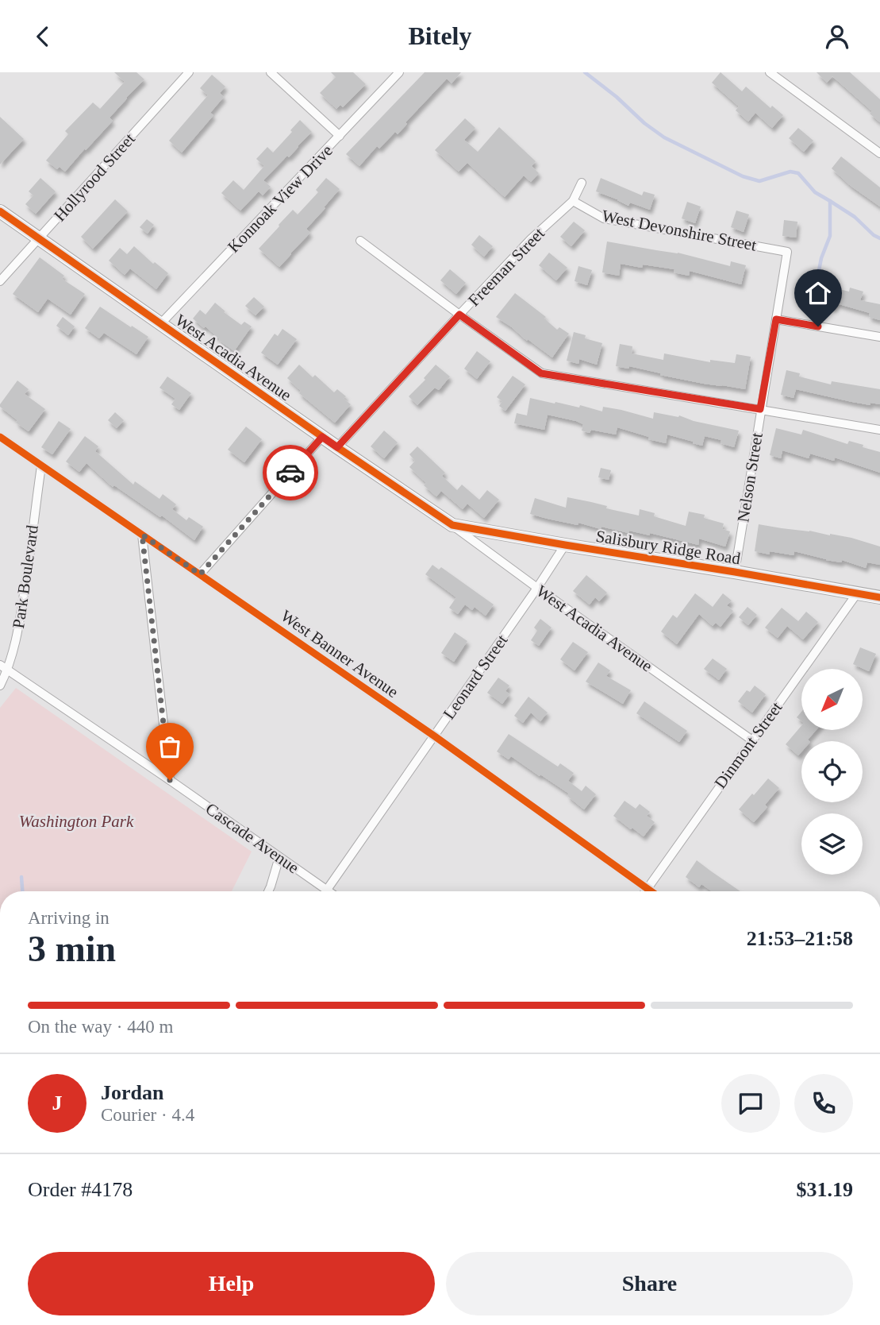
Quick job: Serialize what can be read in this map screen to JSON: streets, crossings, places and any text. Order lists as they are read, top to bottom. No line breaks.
{"streets":{"street":["Hollyrood Street","Konnoak View Drive","West Devonshire Street","Freeman Street","West Acadia Avenue","Nelson Street","Salisbury Ridge Road","Park Boulevard","West Banner Avenue","Leonard Street","Dinmont Street","Cascade Avenue"]},"crossings":[["Hollyrood Street","West Acadia Avenue"],["Konnoak View Drive","West Acadia Avenue"],["West Devonshire Street","Freeman Street"],["West Devonshire Street","Nelson Street"],["Freeman Street","West Acadia Avenue"],["West Acadia Avenue","Salisbury Ridge Road"],["West Acadia Avenue","Leonard Street"],["West Acadia Avenue","Dinmont Street"],["Nelson Street","Salisbury Ridge Road"],["Salisbury Ridge Road","Leonard Street"],["Salisbury Ridge Road","Dinmont Street"],["Park Boulevard","West Banner Avenue"],["Park Boulevard","Cascade Avenue"],["West Banner Avenue","Leonard Street"],["West Banner Avenue","Dinmont Street"],["Leonard Street","Cascade Avenue"]],"parks":["Washington Park"],"north":"bottom left","page":{"header":"Bitely","heading":["3 min","Arriving in","21:53–21:58"],"panel":["Jordan","Courier · 4.4","Order #4178","$31.19"],"bar":"On the way · 440 m","round":"J","buttons":["Help","Share"]}}
